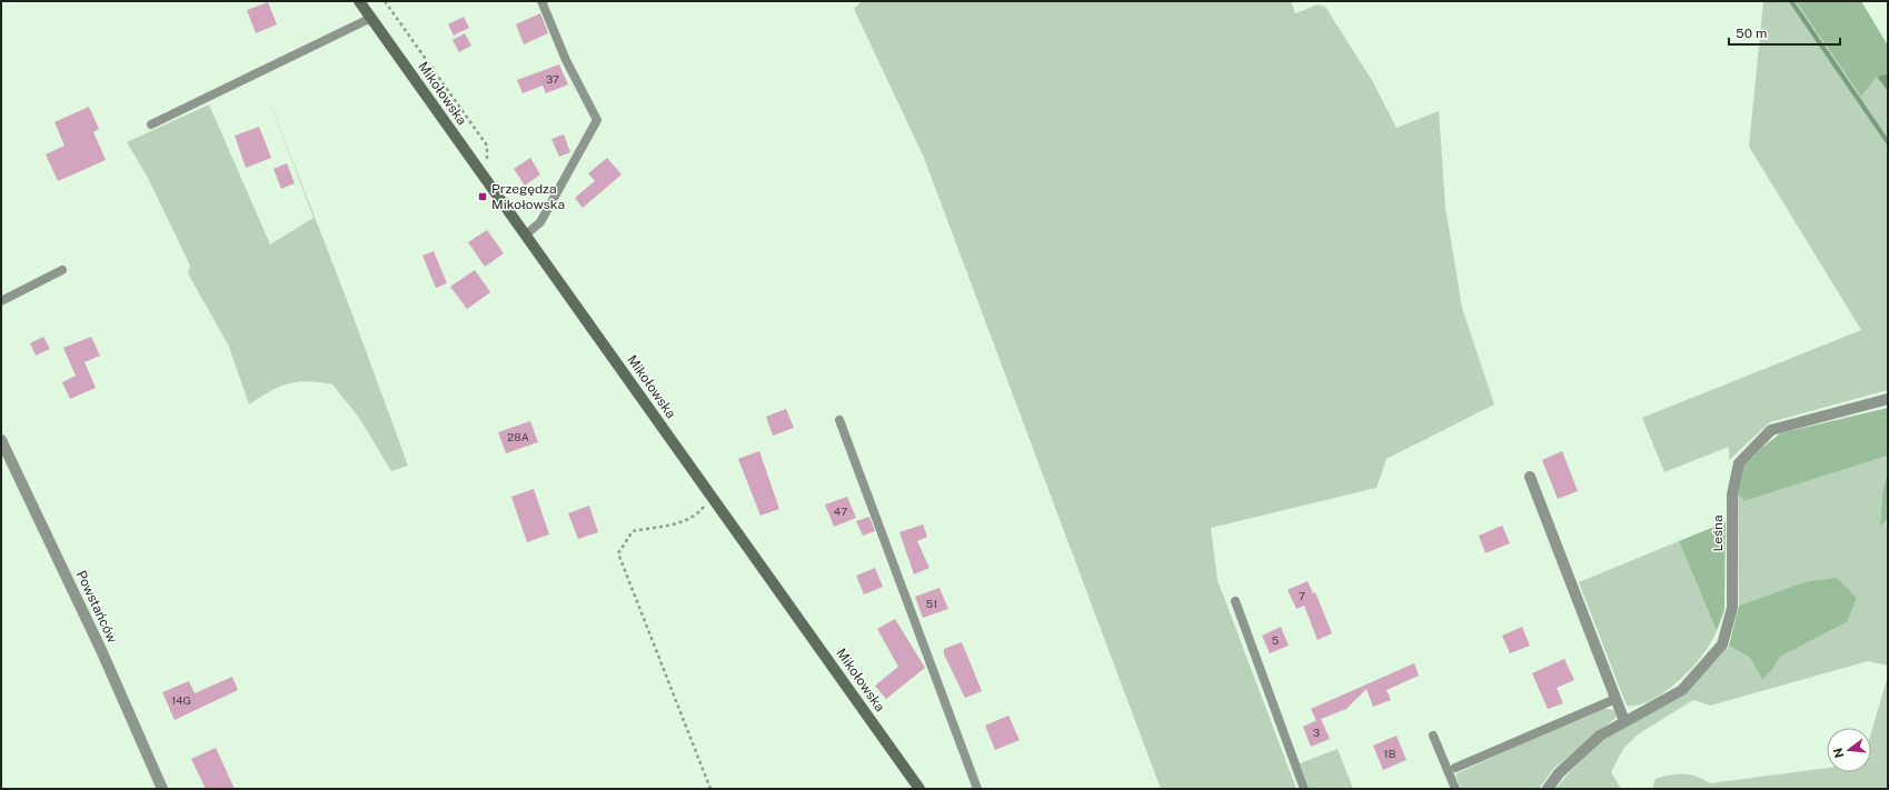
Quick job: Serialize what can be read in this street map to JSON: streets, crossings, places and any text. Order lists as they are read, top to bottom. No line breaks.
{"streets":{"main road":["Mikołowska"],"street":["Leśna","Powstańców"]},"places":{"transit":["Przegędza Mikołowska"]},"house_numbers":["37","28A","47","7","51","5","14G","3","1B"],"scale_bar":"50 m","north":"left"}
